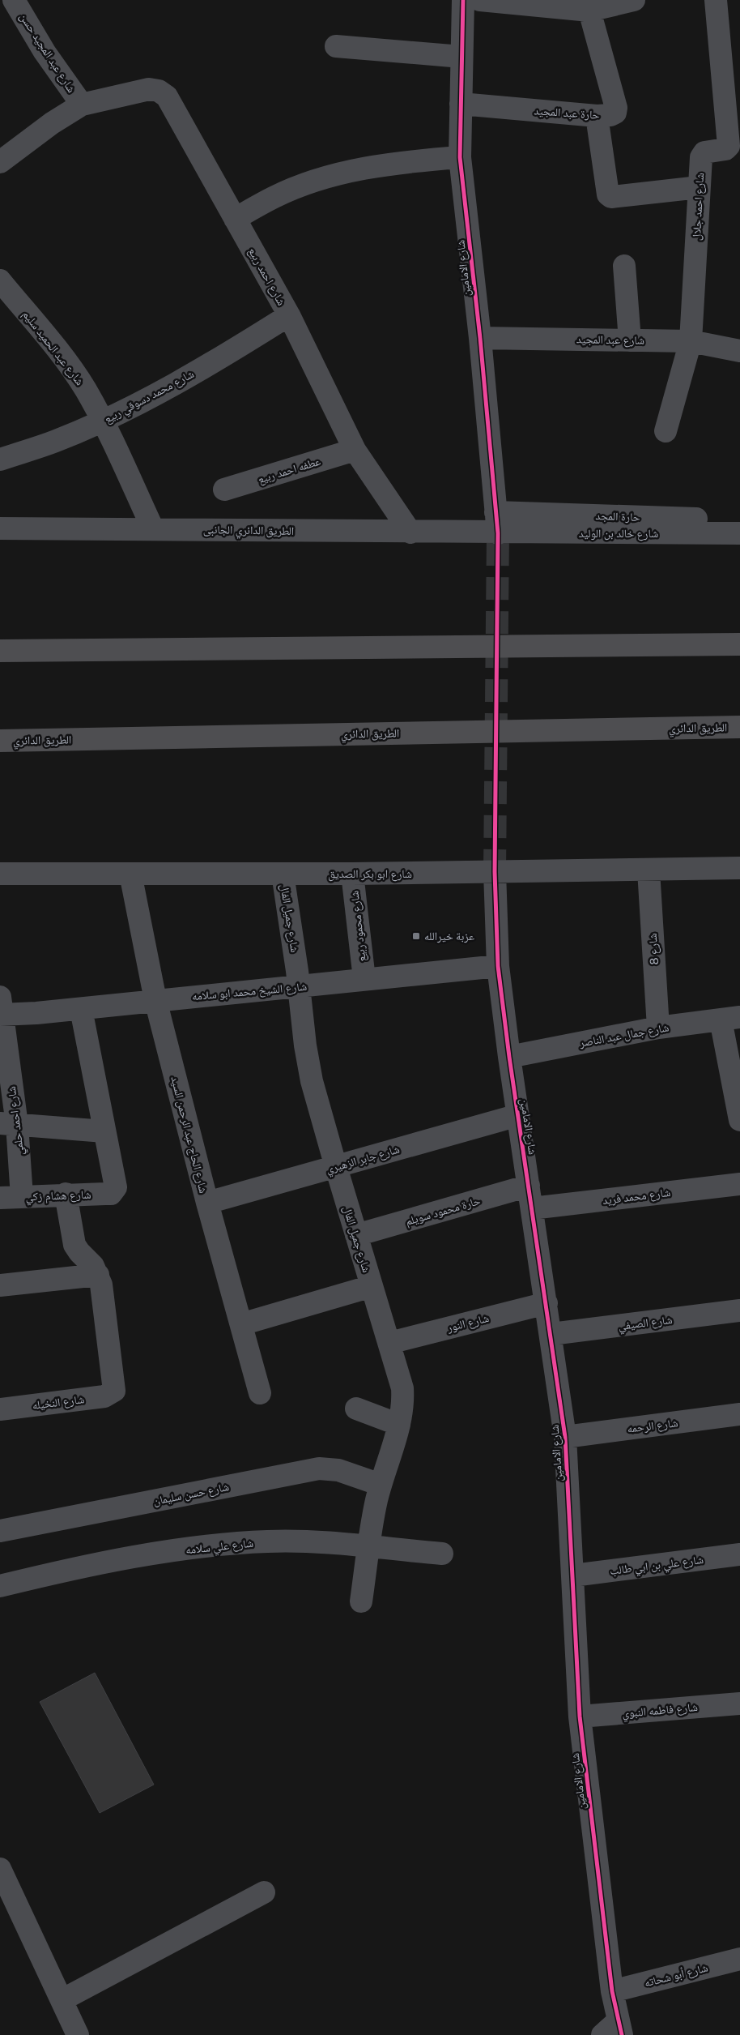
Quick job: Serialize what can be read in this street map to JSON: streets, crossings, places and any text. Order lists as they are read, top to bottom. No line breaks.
{"streets":{"highway":["الطريق الدائري"],"street":["شارع عبد المجيد حسن","حارة عبد المجيد","شارع احمد جلال","شارع الامامين","شارع احمد ربيع","شارع عبد المجيد","شارع عبد الحميد سليم","شارع محمد دسوقي ربيع","عطفه احمد ربيع","حارة المجد","الطريق الدائري الجانبى","شارع خالد بن الوليد","شارع ابو بكر الصديق","شارع جميل الفال","شارع محمود ربيع","شارع 8","شارع الشيخ محمد ابو سلامه","شارع جمال عبد الناصر","شارع احمد حلمي","شارع الحاج عبد الرحمن السيد","شارع جابر الزهيري","شارع هشام زكي","شارع محمد فريد","حارة محمود سويلم","شارع النور","شارع الصيفي","شارع النخيله","شارع الرحمه","شارع حسن سليمان","شارع علي سلامه","شارع علي بن ابي طالب","شارع فاطمه النبوي","شارع أبو شحاته"]},"crossings":[["شارع عبد المجيد حسن","شارع احمد ربيع"],["حارة عبد المجيد","شارع الامامين"],["شارع احمد جلال","شارع عبد المجيد"],["شارع الامامين","شارع عبد المجيد"],["شارع الامامين","حارة المجد"],["شارع الامامين","الطريق الدائري الجانبى"],["شارع الامامين","شارع خالد بن الوليد"],["شارع الامامين","شارع ابو بكر الصديق"],["شارع الامامين","شارع الشيخ محمد ابو سلامه"],["شارع الامامين","شارع جمال عبد الناصر"],["شارع الامامين","شارع جابر الزهيري"],["شارع الامامين","شارع محمد فريد"],["شارع الامامين","حارة محمود سويلم"],["شارع الامامين","شارع النور"],["شارع الامامين","شارع الصيفي"],["شارع الامامين","شارع الرحمه"],["شارع الامامين","شارع علي بن ابي طالب"],["شارع الامامين","شارع فاطمه النبوي"],["شارع الامامين","شارع أبو شحاته"],["شارع احمد ربيع","شارع محمد دسوقي ربيع"],["شارع احمد ربيع","عطفه احمد ربيع"],["شارع احمد ربيع","الطريق الدائري الجانبى"],["شارع عبد الحميد سليم","شارع محمد دسوقي ربيع"],["شارع عبد الحميد سليم","الطريق الدائري الجانبى"],["الطريق الدائري الجانبى","شارع خالد بن الوليد"],["شارع ابو بكر الصديق","شارع جميل الفال"],["شارع ابو بكر الصديق","شارع محمود ربيع"],["شارع ابو بكر الصديق","شارع 8"],["شارع ابو بكر الصديق","شارع الحاج عبد الرحمن السيد"],["شارع جميل الفال","شارع الشيخ محمد ابو سلامه"],["شارع جميل الفال","شارع جابر الزهيري"],["شارع جميل الفال","حارة محمود سويلم"],["شارع جميل الفال","شارع النور"],["شارع جميل الفال","شارع حسن سليمان"],["شارع جميل الفال","شارع علي سلامه"],["شارع محمود ربيع","شارع الشيخ محمد ابو سلامه"],["شارع 8","شارع جمال عبد الناصر"],["شارع الشيخ محمد ابو سلامه","شارع احمد حلمي"],["شارع الشيخ محمد ابو سلامه","شارع الحاج عبد الرحمن السيد"],["شارع احمد حلمي","شارع هشام زكي"],["شارع الحاج عبد الرحمن السيد","شارع جابر الزهيري"]],"places":{"transit":["عزبة خيرالله"]}}
